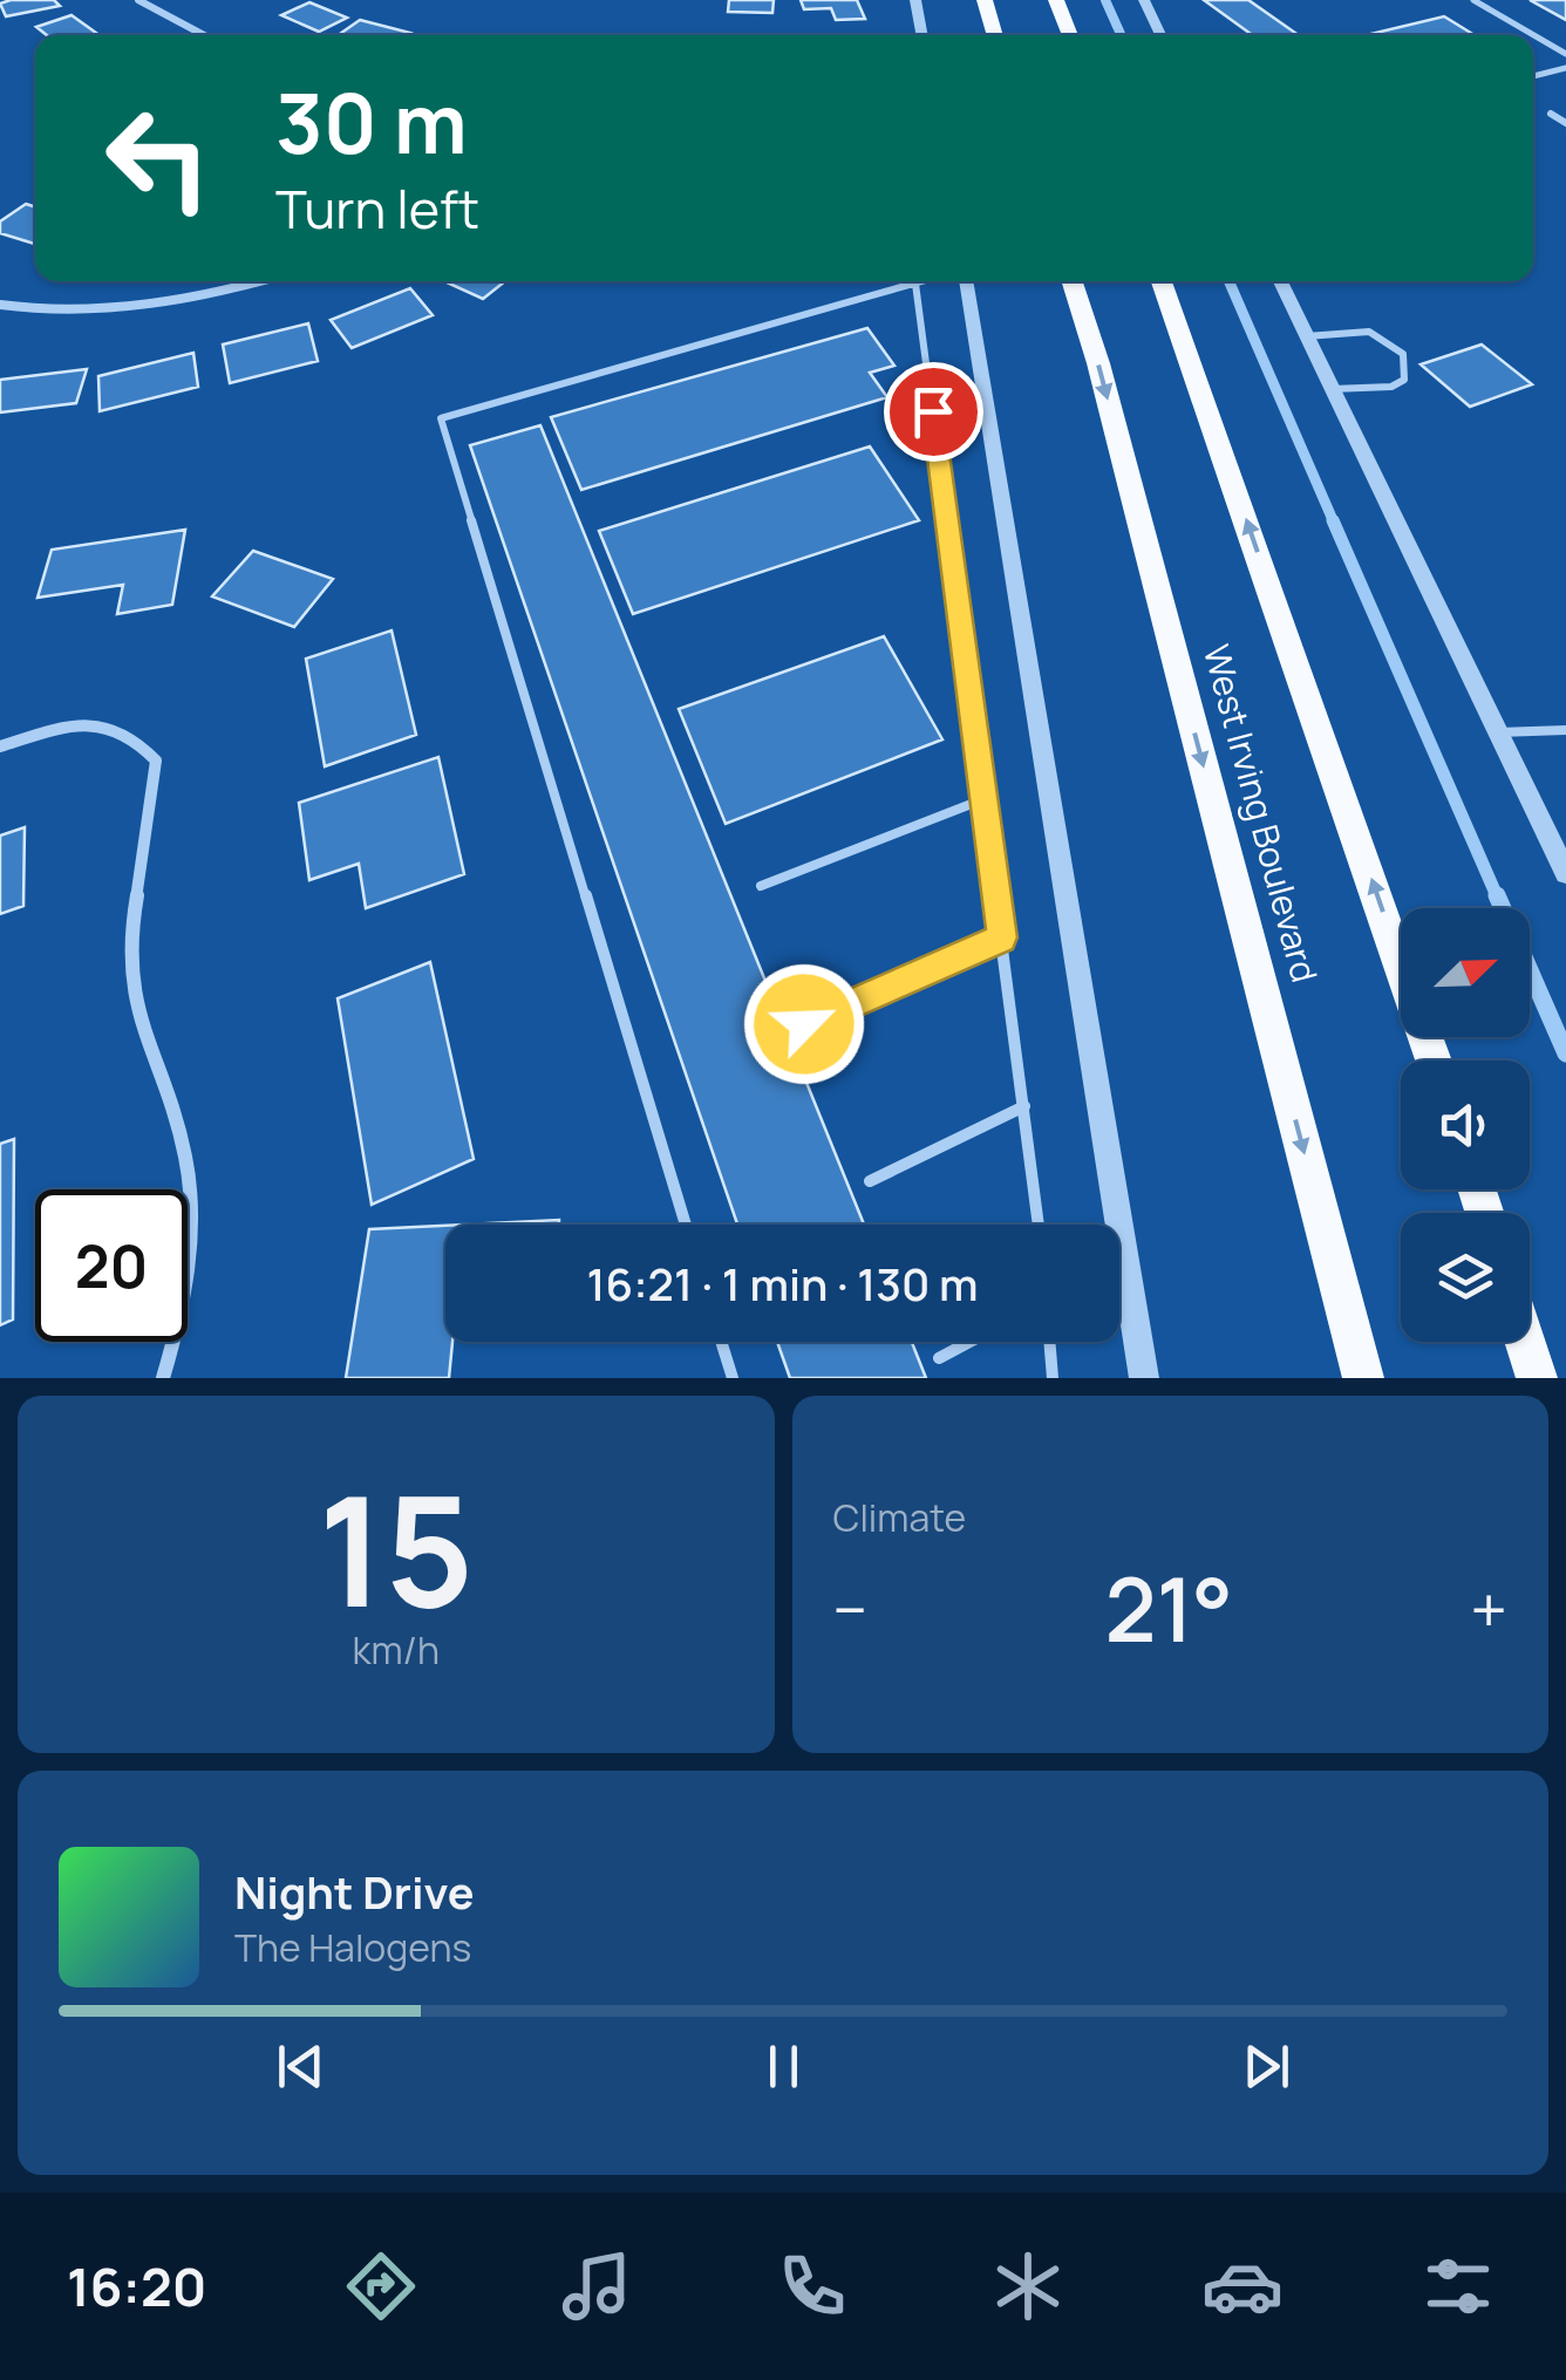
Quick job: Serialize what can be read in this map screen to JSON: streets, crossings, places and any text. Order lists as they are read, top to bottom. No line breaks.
{"streets":{"main road":["West Irving Boulevard"]},"north":"top right","page":{"turn":["30 m","Turn left"],"limit":"20","trip":"16:21 · 1 min · 130 m","tile":[["15","km/h"],"Climate"],"heat":["−","21°","+"],"song":["Night Drive","The Halogens"],"tabs":"16:20"}}
